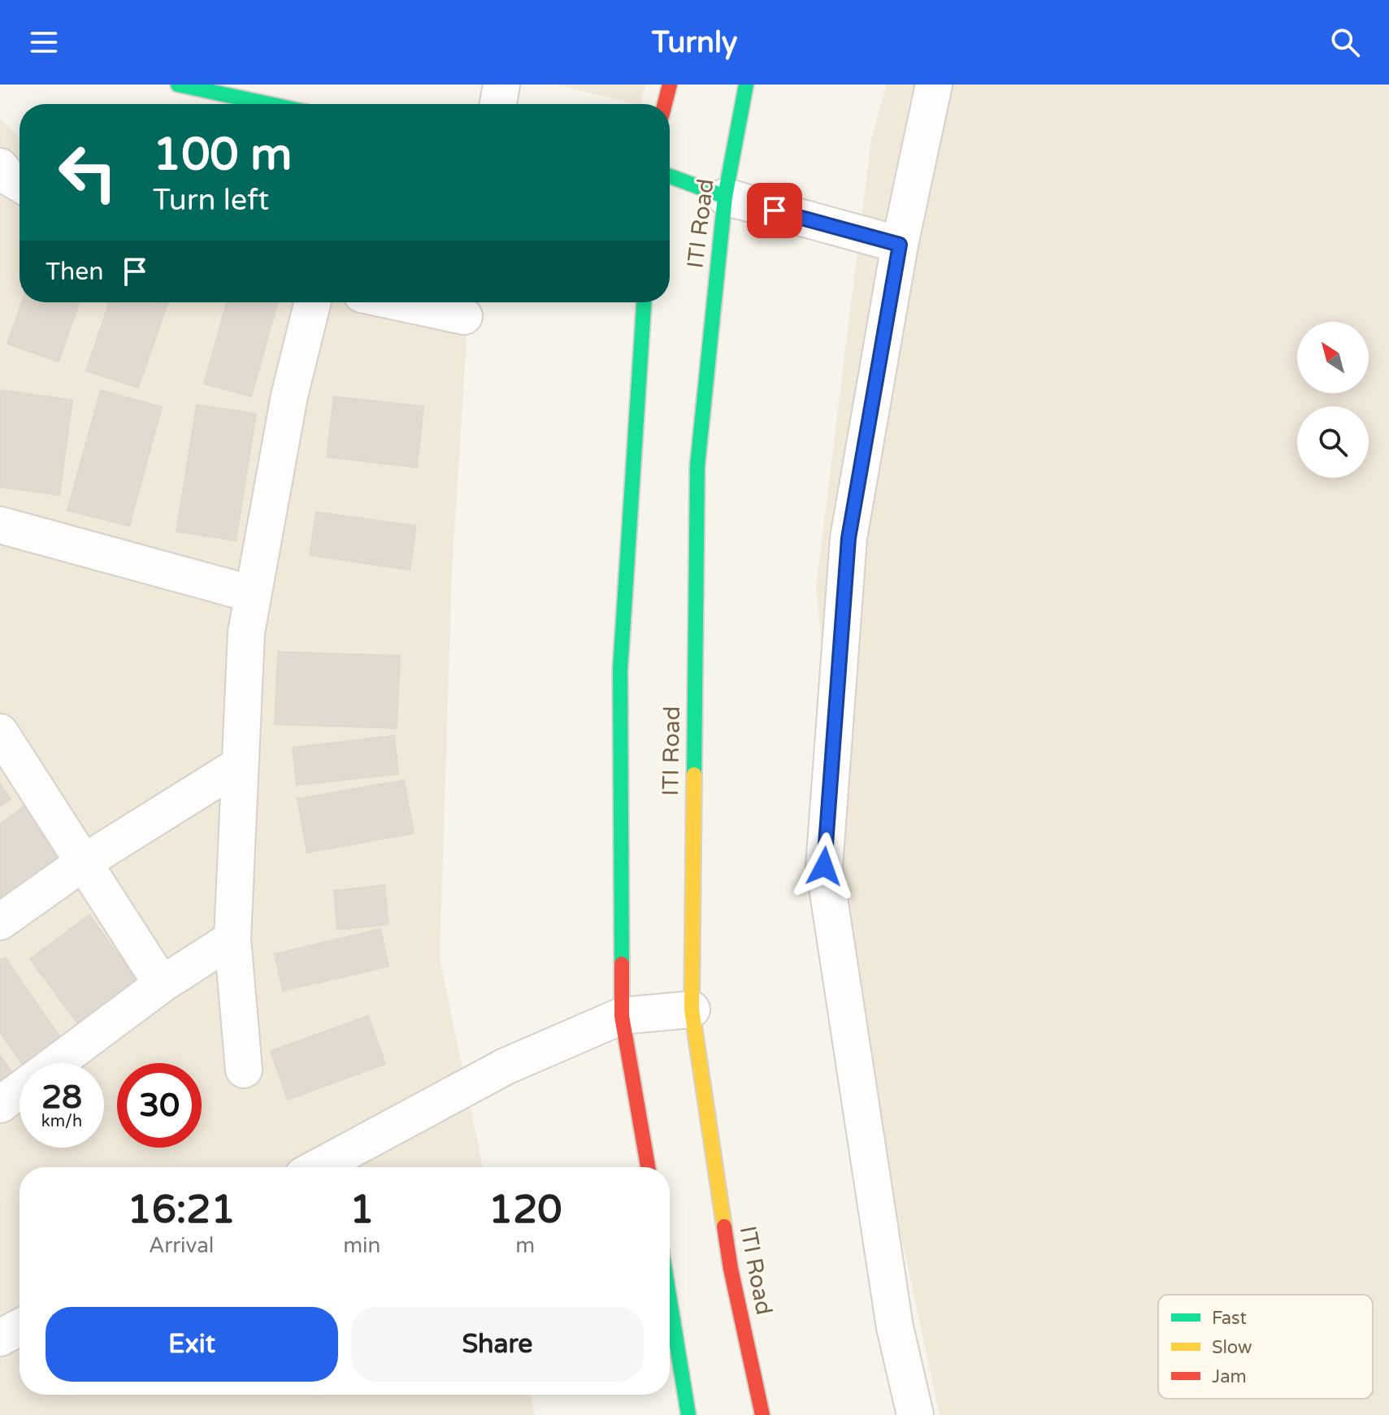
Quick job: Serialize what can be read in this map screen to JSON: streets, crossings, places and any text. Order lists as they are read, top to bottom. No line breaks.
{"streets":{"street":["ITI Road"]},"legend":["Fast","Slow","Jam"],"north":"top left","page":{"header":"Turnly","turn":["100 m","Turn left"],"then":"Then","speed":"28 km/h","limit":"30","eta":["16:21","Arrival","1","min","120","m"],"buttons":["Exit","Share"]}}
